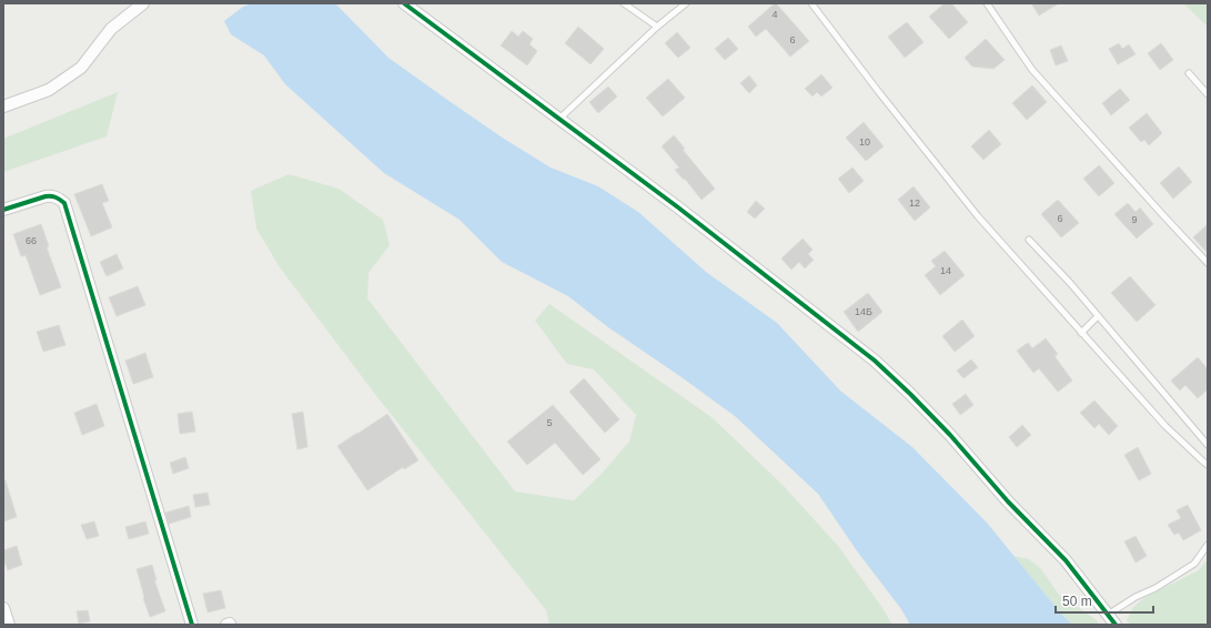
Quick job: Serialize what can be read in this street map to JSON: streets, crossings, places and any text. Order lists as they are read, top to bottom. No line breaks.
{"house_numbers":["4","6","10","12","6","9","66","14","14Б","5"],"scale_bar":"50 m"}
